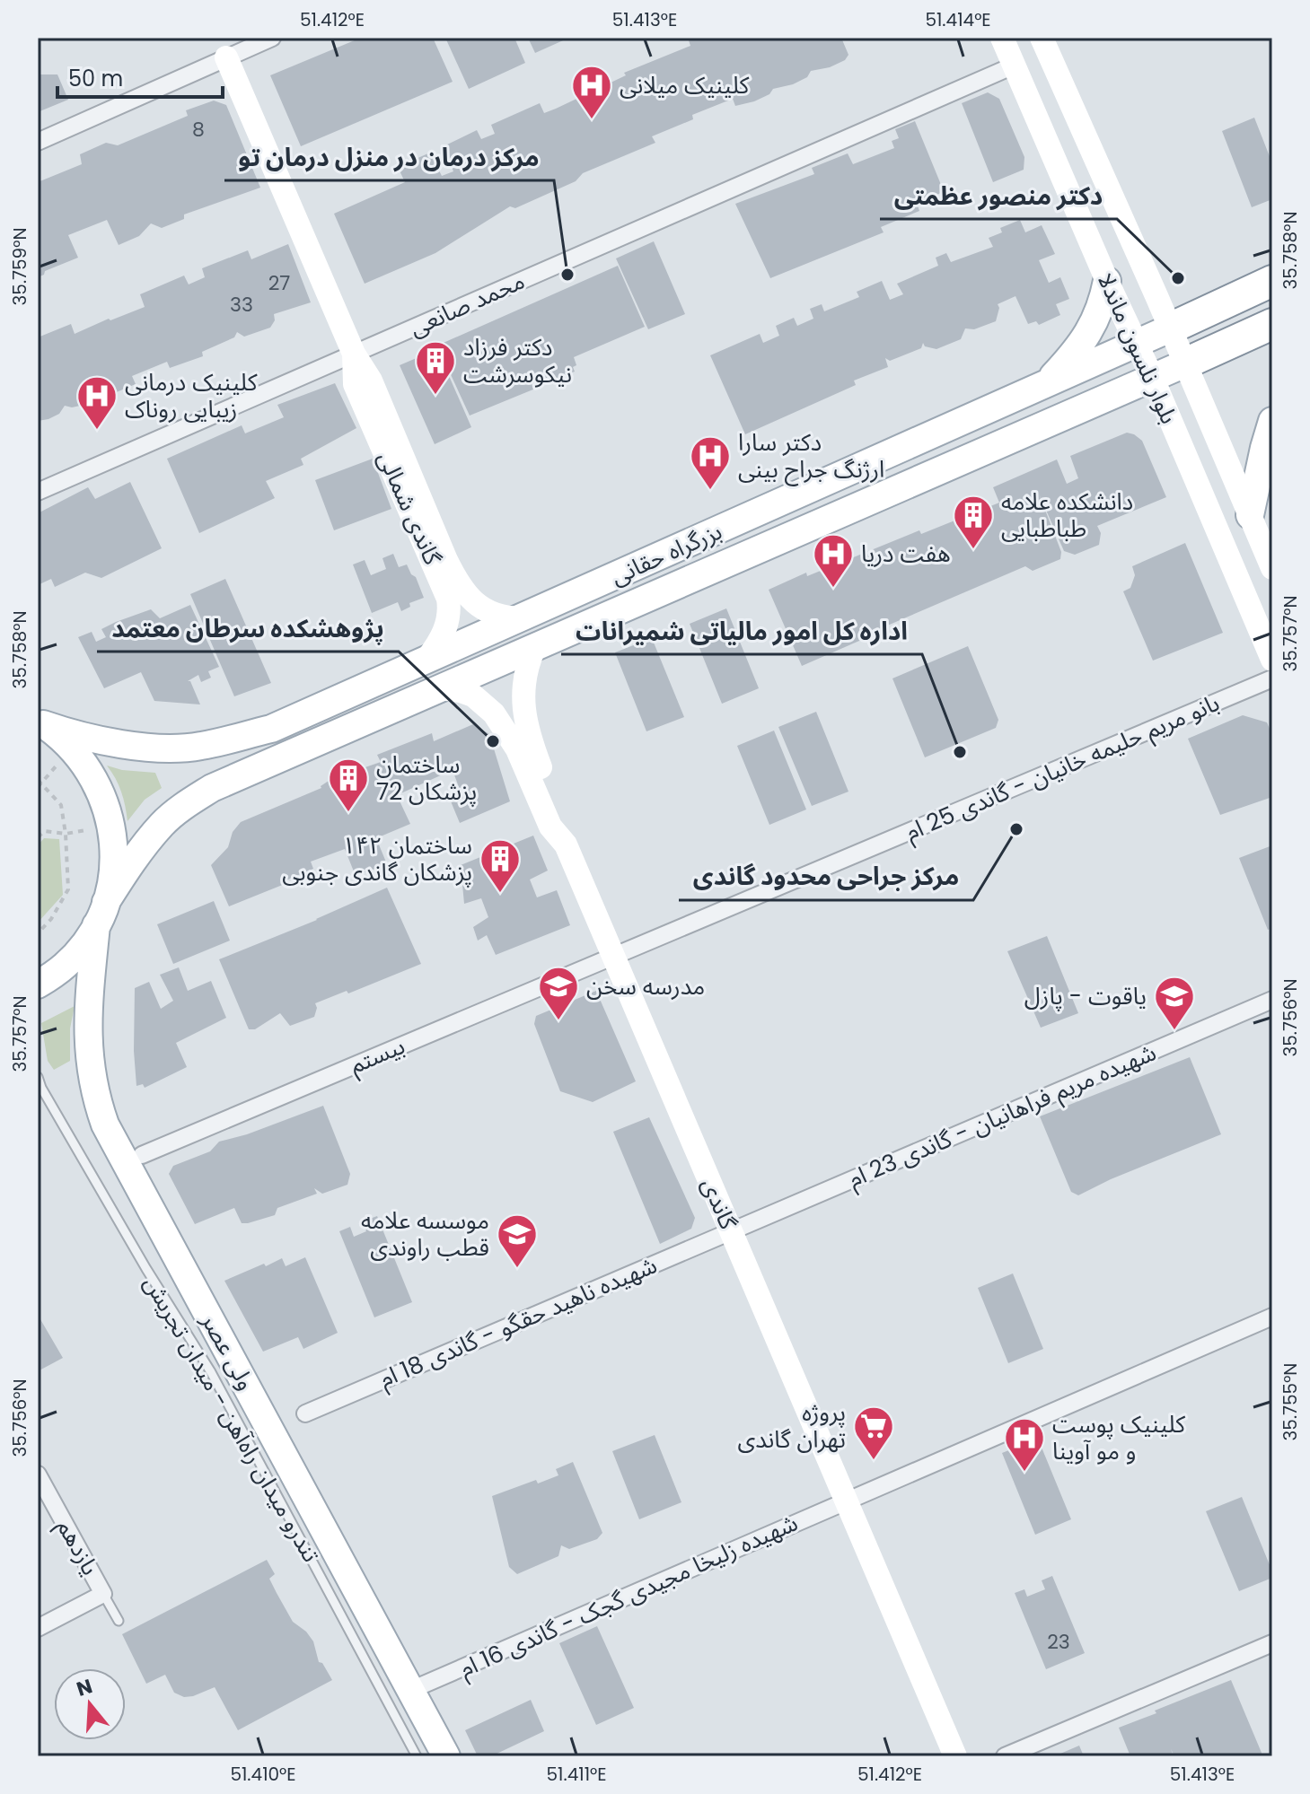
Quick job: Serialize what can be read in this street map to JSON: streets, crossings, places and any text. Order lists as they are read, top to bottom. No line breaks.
{"streets":{"highway":["بزرگراه حقانی"],"main road":["بلوار نلسون ماندلا","گاندی شمالی","گاندی","ولی عصر"],"street":["محمد صانعی","بانو مریم حلیمه خانیان - گاندی 25 ام","بیستم","شهیده مریم فراهانیان - گاندی 23 ام","شهیده ناهید حقگو - گاندی 18 ام","یازدهم","شهیده زلیخا مجیدی گجک - گاندی 16 ام"],"lane":["تندرو میدان راه‌آهن - میدان تجریش"]},"crossings":[["محمد صانعی","بلوار نلسون ماندلا"],["محمد صانعی","گاندی شمالی"],["بلوار نلسون ماندلا","بزرگراه حقانی"],["گاندی شمالی","بزرگراه حقانی"],["بزرگراه حقانی","گاندی"],["بزرگراه حقانی","ولی عصر"],["بانو مریم حلیمه خانیان - گاندی 25 ام","بیستم"],["بانو مریم حلیمه خانیان - گاندی 25 ام","گاندی"],["بیستم","گاندی"],["شهیده مریم فراهانیان - گاندی 23 ام","گاندی"],["شهیده مریم فراهانیان - گاندی 23 ام","شهیده ناهید حقگو - گاندی 18 ام"],["گاندی","شهیده ناهید حقگو - گاندی 18 ام"],["گاندی","شهیده زلیخا مجیدی گجک - گاندی 16 ام"],["ولی عصر","شهیده زلیخا مجیدی گجک - گاندی 16 ام"]],"places":{"hospital":["کلینیک میلانی","کلینیک درمانی زیبایی روناک","دکتر سارا ارژنگ جراح بینی","هفت دریا","کلینیک پوست و مو آوینا"],"other":["مرکز درمان در منزل درمان تو","دکتر منصور عظمتی","پژوهشکده سرطان معتمد","اداره کل امور مالیاتی شمیرانات","مرکز جراحی محدود گاندی"],"building":["دکتر فرزاد نیکوسرشت","دانشکده علامه طباطبایی","ساختمان پزشکان 72","ساختمان ۱۴۲ پزشکان گاندی جنوبی"],"school or university":["مدرسه سخن","یاقوت - پازل","موسسه علامه قطب راوندی"],"supermarket":["پروژه تهران گاندی"]},"house_numbers":["8","27","33","23"],"scale_bar":"50 m","north":"top","coordinates":["51.412°E","51.413°E","51.414°E","35.758°N","35.759°N","35.757°N","35.756°N","35.755°N","51.410°E","51.411°E"]}
